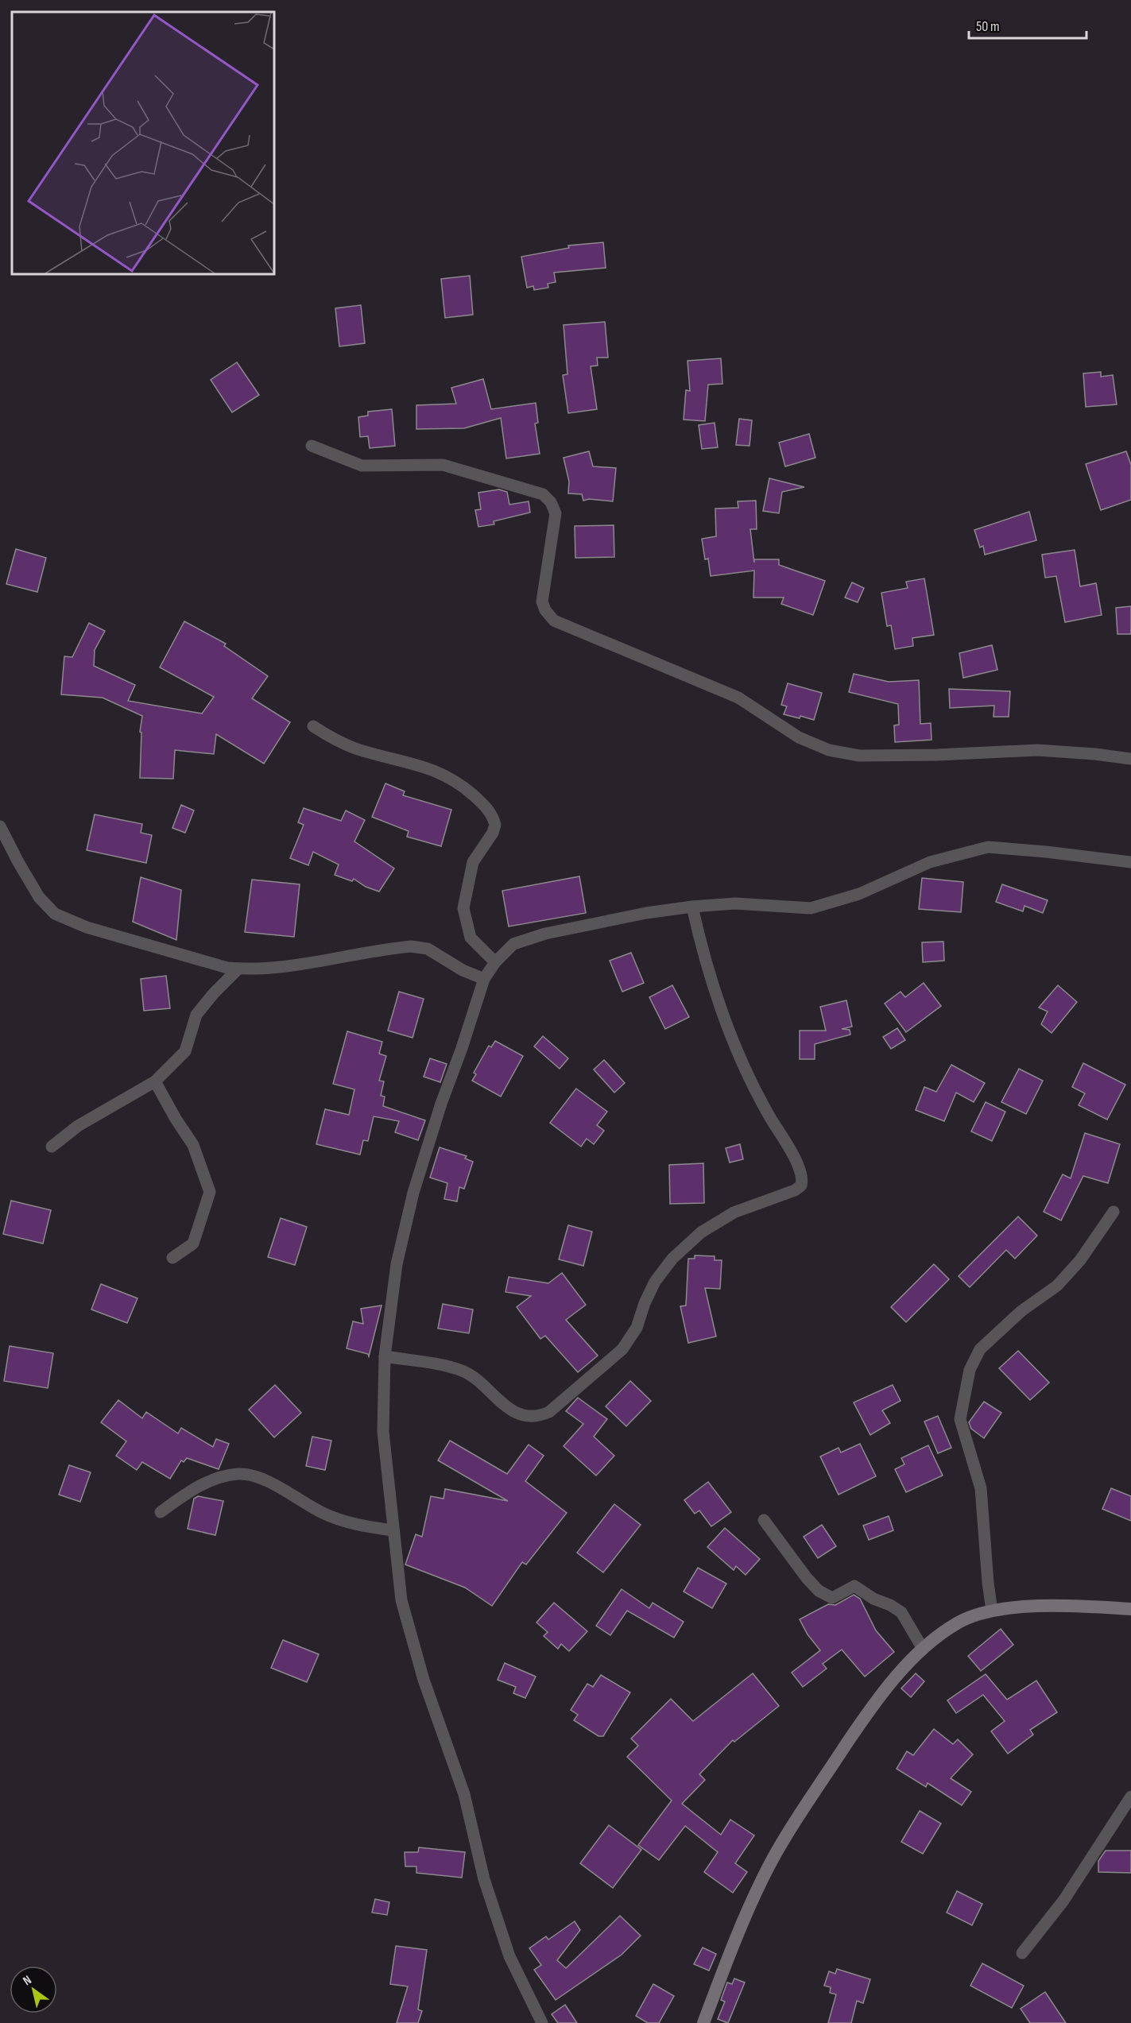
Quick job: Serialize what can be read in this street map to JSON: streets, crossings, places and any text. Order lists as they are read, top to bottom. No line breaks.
{"scale_bar":"50 m","north":"top left"}
